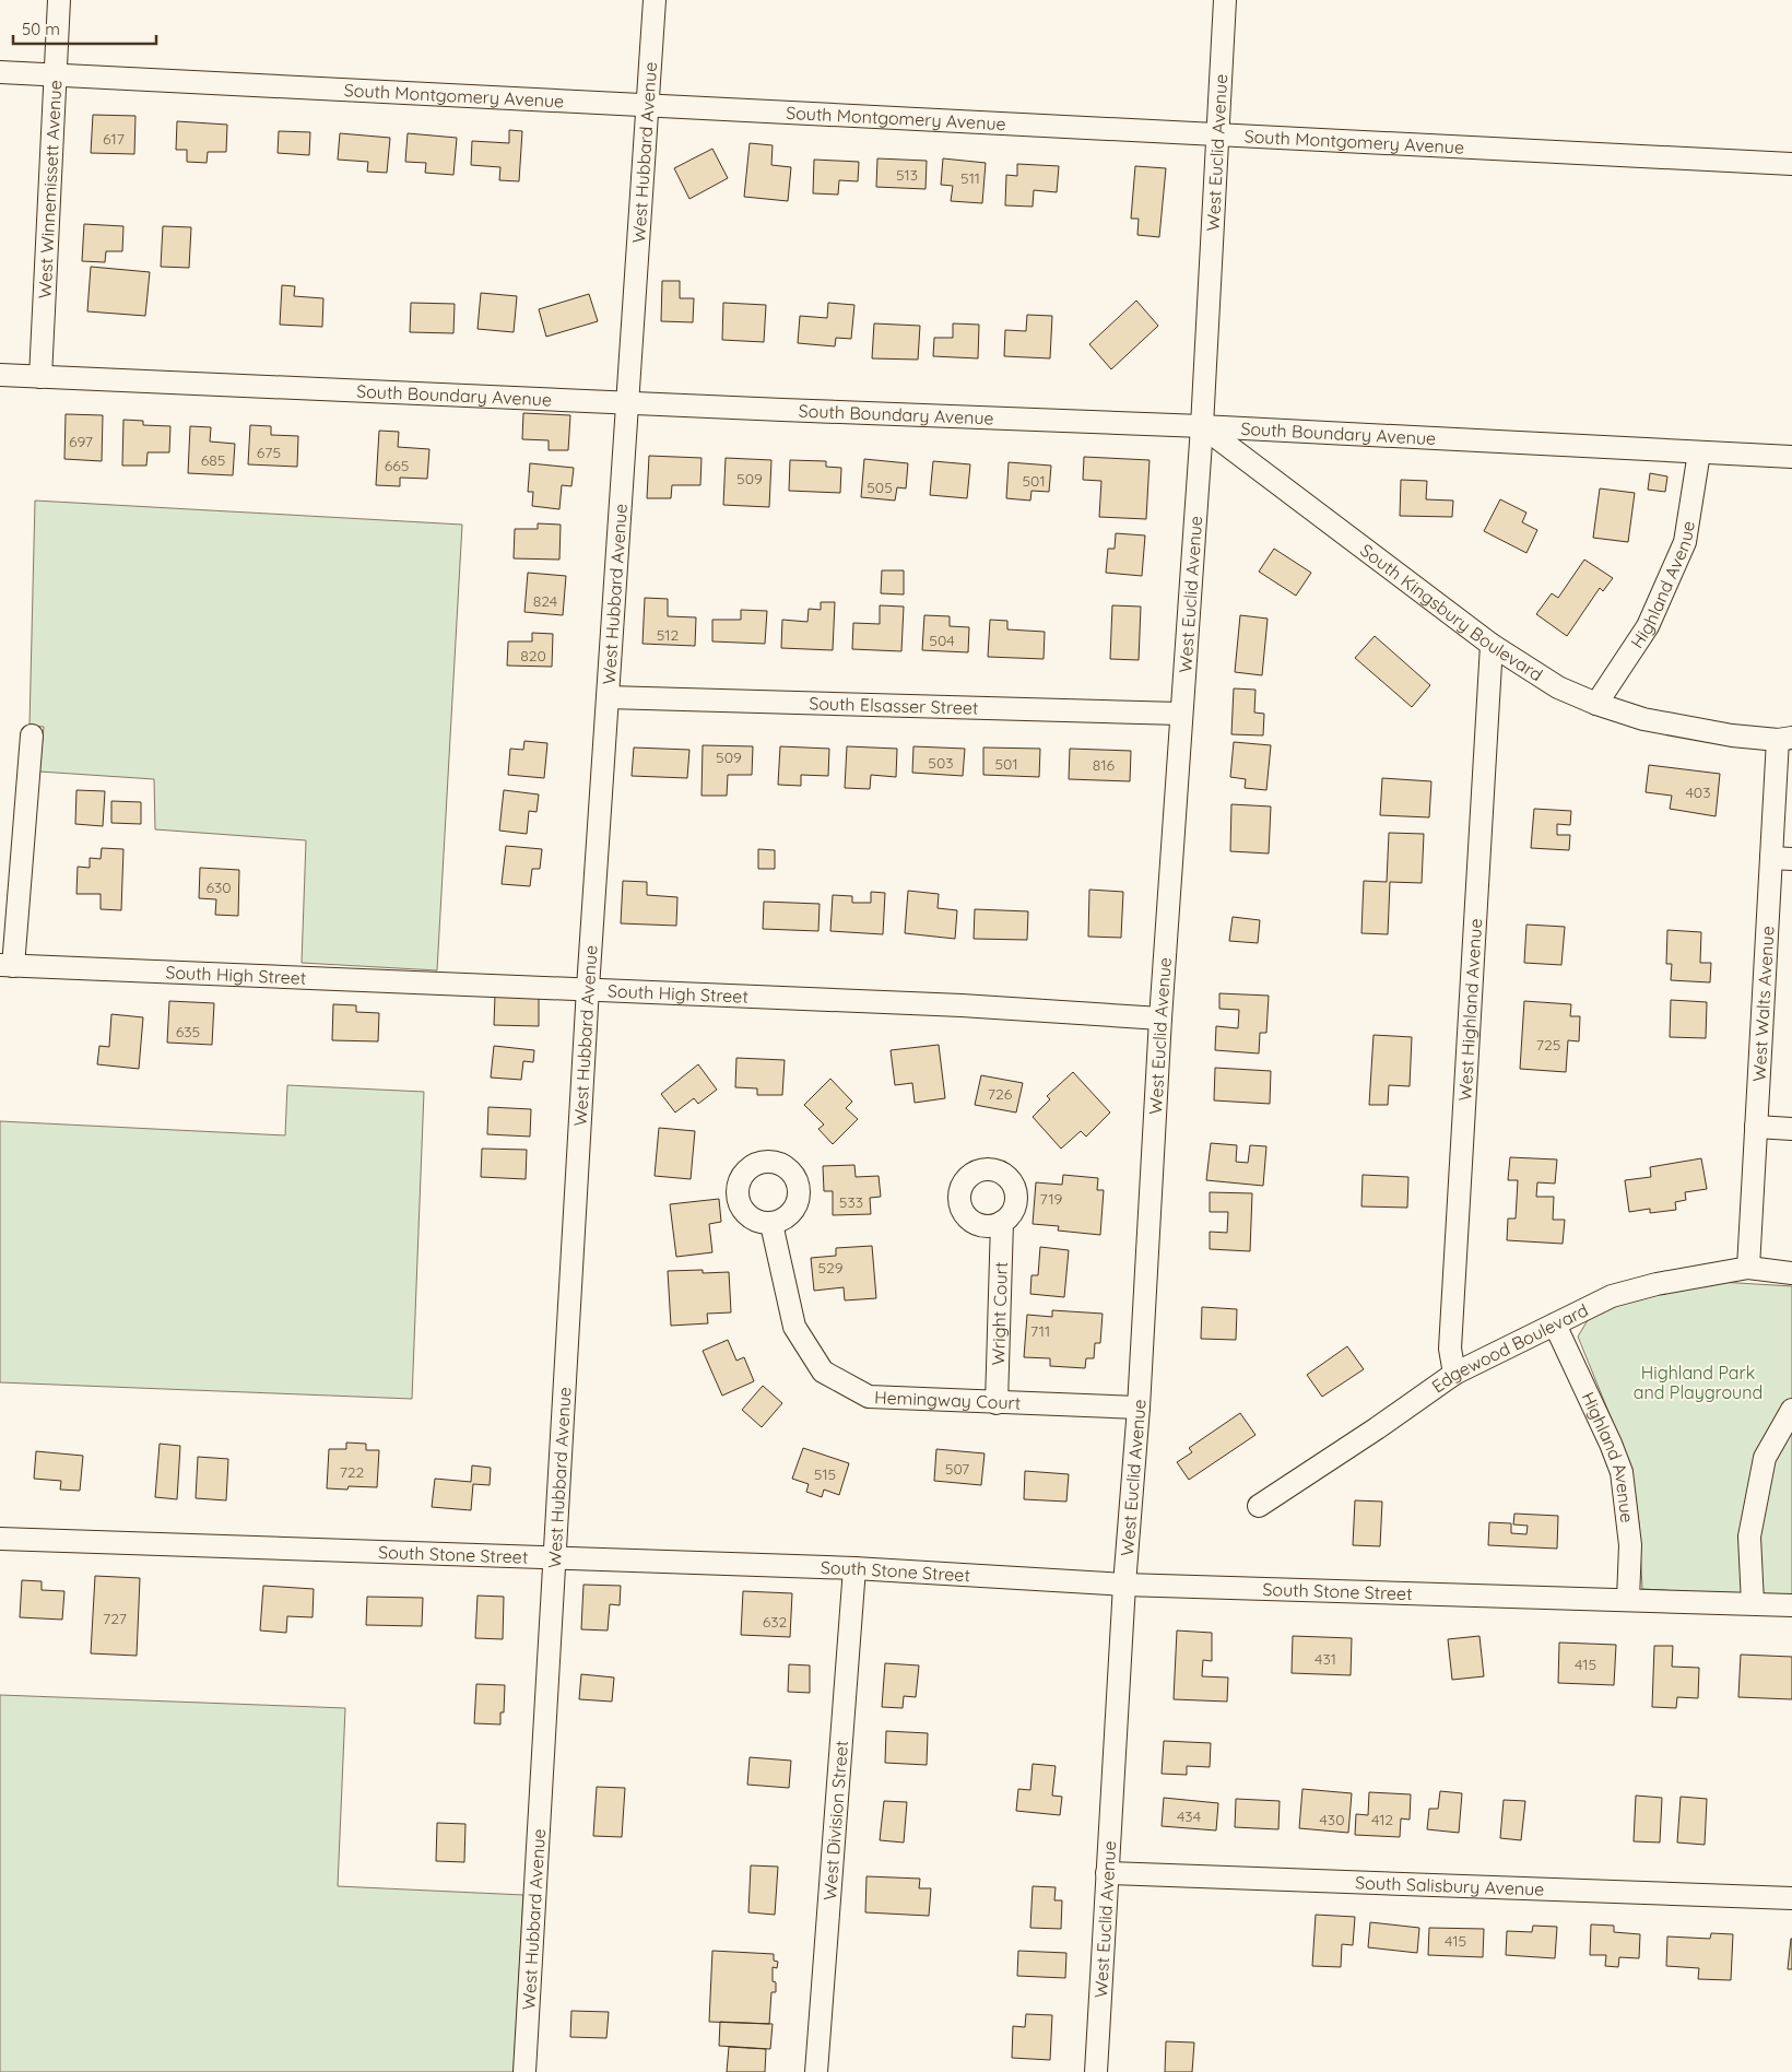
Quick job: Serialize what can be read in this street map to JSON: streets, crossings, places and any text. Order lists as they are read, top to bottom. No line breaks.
{"streets":{"street":["South Montgomery Avenue","West Hubbard Avenue","West Euclid Avenue","West Winnemissett Avenue","South Boundary Avenue","Highland Avenue","South Kingsbury Boulevard","South Elsasser Street","South High Street","West Walts Avenue","West Highland Avenue","Wright Court","Edgewood Boulevard","Hemingway Court","South Stone Street","West Division Street","South Salisbury Avenue"]},"crossings":[["South Montgomery Avenue","West Hubbard Avenue"],["South Montgomery Avenue","West Euclid Avenue"],["South Montgomery Avenue","West Winnemissett Avenue"],["West Hubbard Avenue","South Boundary Avenue"],["West Hubbard Avenue","South Elsasser Street"],["West Hubbard Avenue","South High Street"],["West Hubbard Avenue","South Stone Street"],["West Euclid Avenue","South Boundary Avenue"],["West Euclid Avenue","South Kingsbury Boulevard"],["West Euclid Avenue","South Elsasser Street"],["West Euclid Avenue","South High Street"],["West Euclid Avenue","Hemingway Court"],["West Euclid Avenue","South Stone Street"],["West Euclid Avenue","South Salisbury Avenue"],["West Winnemissett Avenue","South Boundary Avenue"],["South Boundary Avenue","Highland Avenue"],["South Boundary Avenue","South Kingsbury Boulevard"],["Highland Avenue","South Kingsbury Boulevard"],["Highland Avenue","Edgewood Boulevard"],["Highland Avenue","South Stone Street"],["South Kingsbury Boulevard","West Walts Avenue"],["South Kingsbury Boulevard","West Highland Avenue"],["West Walts Avenue","Edgewood Boulevard"],["West Highland Avenue","Edgewood Boulevard"],["Wright Court","Hemingway Court"],["South Stone Street","West Division Street"]],"parks":["Highland Park and Playground"],"house_numbers":["617","513","511","697","675","685","665","509","501","505","824","512","504","820","509","503","501","816","403","630","635","725","726","719","533","529","711","507","722","515","727","632","431","415","434","430","412","415"],"scale_bar":"50 m"}
